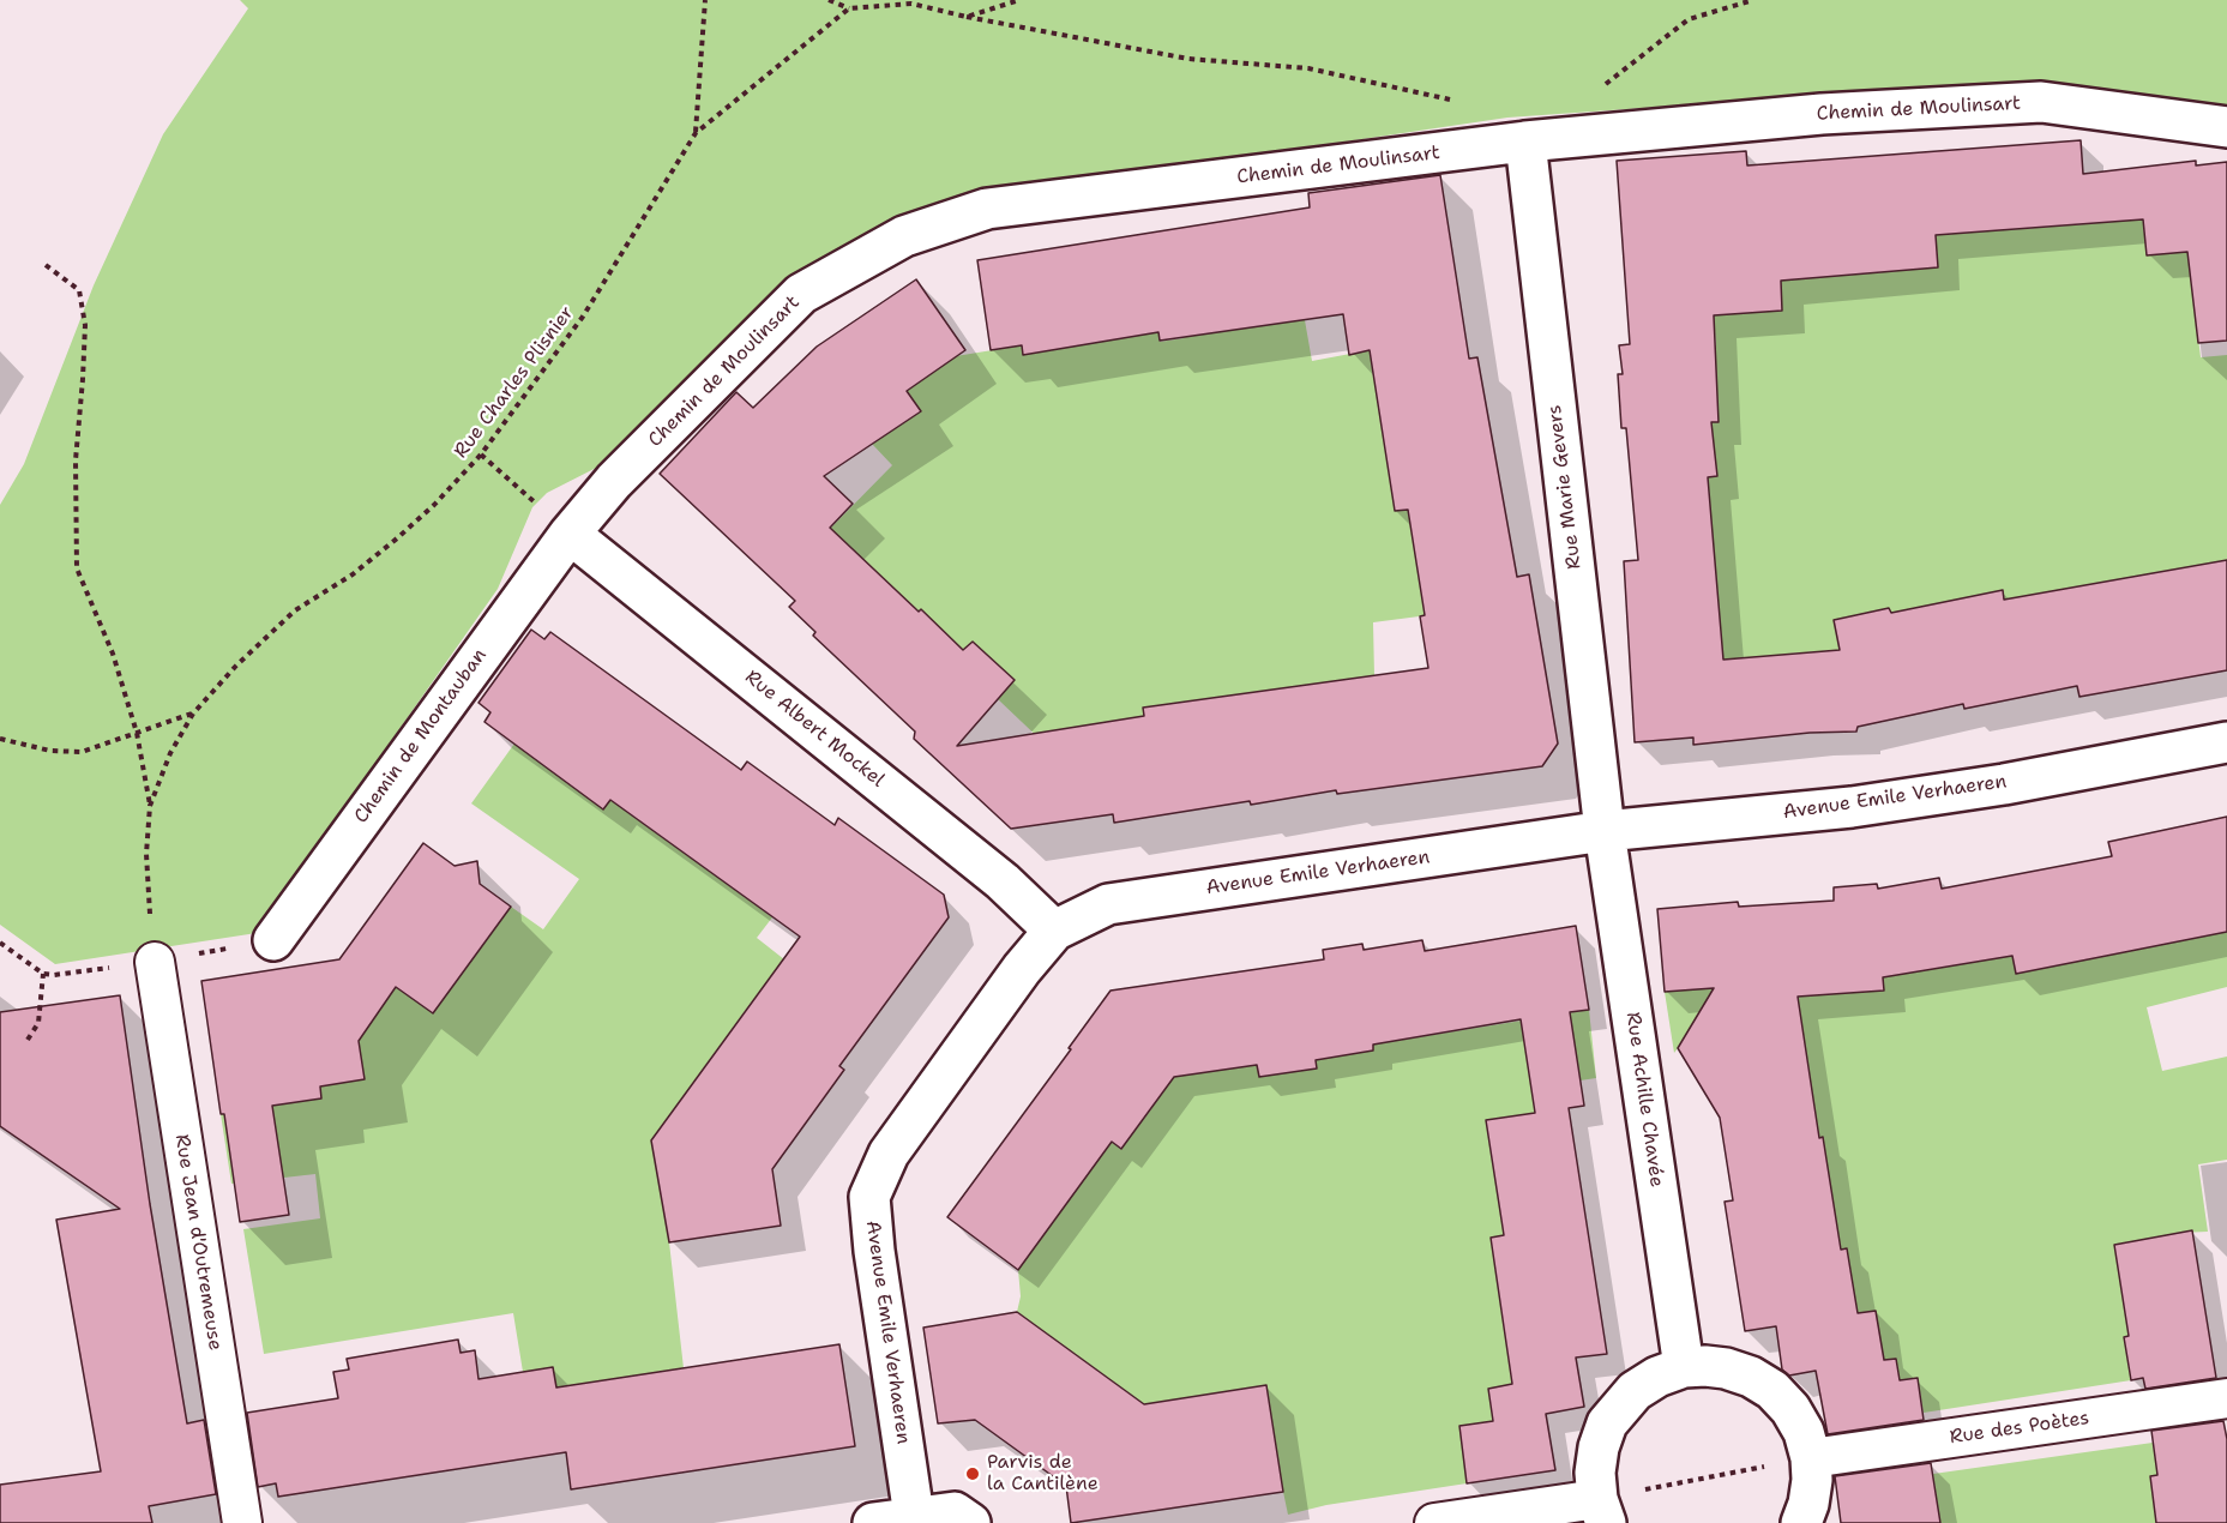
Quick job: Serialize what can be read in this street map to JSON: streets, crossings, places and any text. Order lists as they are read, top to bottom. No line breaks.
{"streets":{"street":["Chemin de Moulinsart","Rue Marie Gevers","Rue Albert Mockel","Chemin de Montauban","Avenue Emile Verhaeren","Rue Achille Chavée","Rue Jean d'Outremeuse","Rue des Poètes"],"path":["Rue Charles Plisnier"]},"crossings":[["Chemin de Moulinsart","Rue Marie Gevers"],["Chemin de Moulinsart","Rue Albert Mockel"],["Chemin de Moulinsart","Chemin de Montauban"],["Rue Charles Plisnier","Rue Jean d'Outremeuse"],["Rue Marie Gevers","Avenue Emile Verhaeren"],["Rue Marie Gevers","Rue Achille Chavée"],["Rue Albert Mockel","Chemin de Montauban"],["Rue Albert Mockel","Avenue Emile Verhaeren"],["Avenue Emile Verhaeren","Rue Achille Chavée"]],"places":["Parvis de la Cantilène"]}
